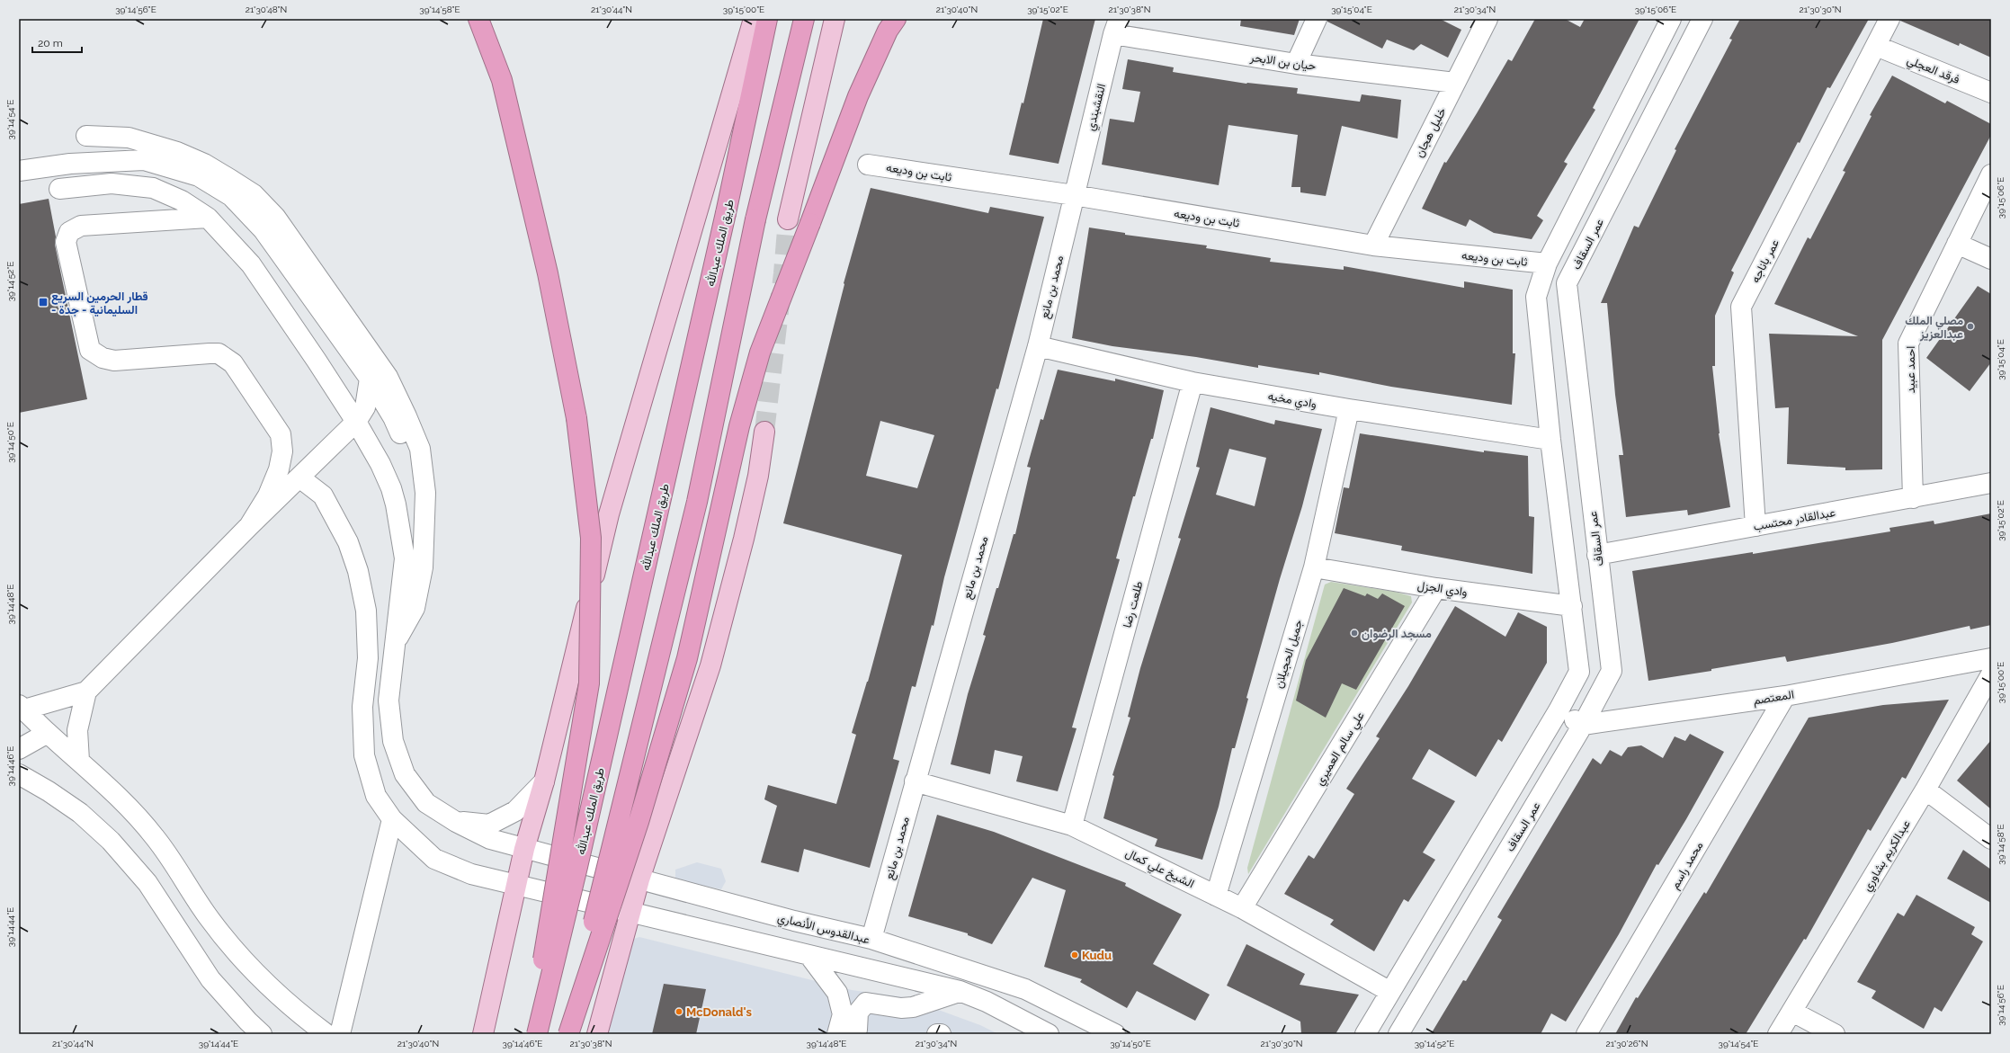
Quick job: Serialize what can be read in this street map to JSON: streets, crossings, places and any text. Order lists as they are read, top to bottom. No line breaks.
{"streets":{"highway":["طريق الملك عبدالله"],"street":["حيان بن الابحر","فرقد العجلي","النقشبندي","خليل هجان","ثابت بن وديعه","عمر السقاف","عمر باناجه","محمد بن مانع","احمد عبيد","وادي مخيه","عبدالقادر محتسب","وادي الجزل","طلعت رضا","جميل الحجيلان","المعتصم","علي سالم العميري","عبدالكريم بشاوري","محمد راسم","الشيخ علي كمال","عبدالقدوس الأنصاري"]},"crossings":[["حيان بن الابحر","النقشبندي"],["حيان بن الابحر","خليل هجان"],["فرقد العجلي","عمر باناجه"],["النقشبندي","ثابت بن وديعه"],["النقشبندي","محمد بن مانع"],["خليل هجان","ثابت بن وديعه"],["ثابت بن وديعه","محمد بن مانع"],["عمر السقاف","عبدالقادر محتسب"],["عمر السقاف","المعتصم"],["عمر باناجه","عبدالقادر محتسب"],["محمد بن مانع","وادي مخيه"],["محمد بن مانع","الشيخ علي كمال"],["محمد بن مانع","عبدالقدوس الأنصاري"],["احمد عبيد","عبدالقادر محتسب"],["وادي مخيه","طلعت رضا"],["وادي مخيه","جميل الحجيلان"],["وادي الجزل","جميل الحجيلان"],["وادي الجزل","علي سالم العميري"],["طلعت رضا","الشيخ علي كمال"],["جميل الحجيلان","الشيخ علي كمال"],["المعتصم","محمد راسم"],["علي سالم العميري","الشيخ علي كمال"]],"places":{"transit":["قطار الحرمين السريع - السليمانية - جدة"],"other":["مصلي الملك عبدالعزيز","مسجد الرضوان","Kudu","McDonald's"]},"scale_bar":"20 m","coordinates":["39°14'56\"E","21°30'48\"N","39°14'58\"E","21°30'44\"N","39°15'00\"E","21°30'40\"N","39°15'02\"E","21°30'38\"N","39°15'04\"E","21°30'34\"N","39°15'06\"E","21°30'30\"N","39°14'54\"E","39°14'52\"E","39°14'50\"E","39°14'48\"E","39°14'46\"E","39°14'44\"E","21°30'26\"N"]}
